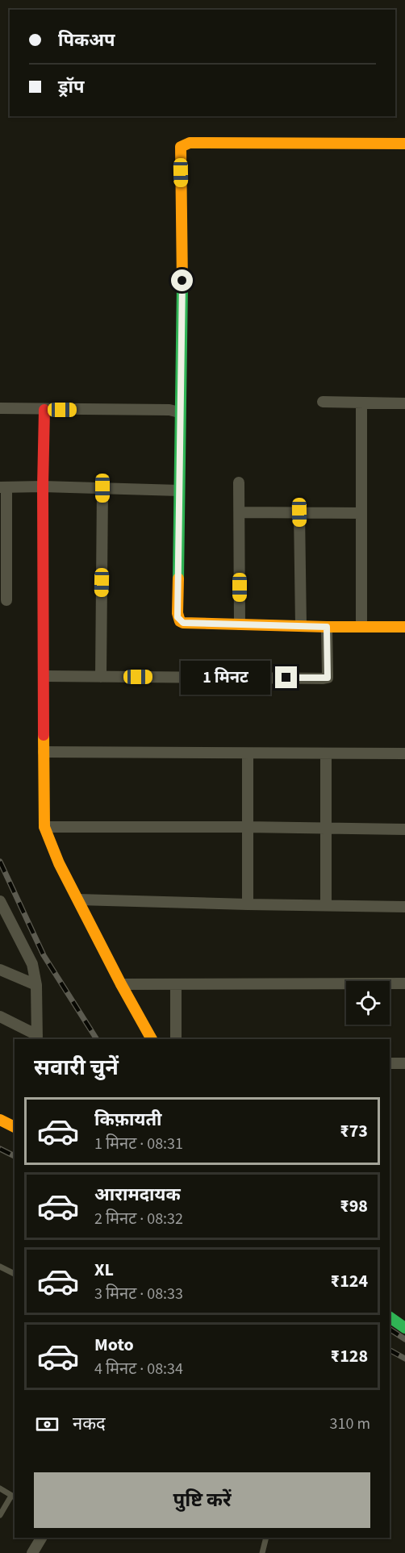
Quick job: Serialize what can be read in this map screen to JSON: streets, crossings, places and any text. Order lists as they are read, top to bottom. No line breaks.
{"page":{"banner":["पिकअप","ड्रॉप"],"bubble":"1 मिनट","heading":"सवारी चुनें","list":[{"name":"किफ़ायती","note":"1 मिनट · 08:31","value":"₹73"},{"name":"आरामदायक","note":"2 मिनट · 08:32","value":"₹98"},{"name":"XL","note":"3 मिनट · 08:33","value":"₹124"},{"name":"Moto","note":"4 मिनट · 08:34","value":"₹128"}],"pay":["नकद","310 m"],"buttons":"पुष्टि करें"}}
